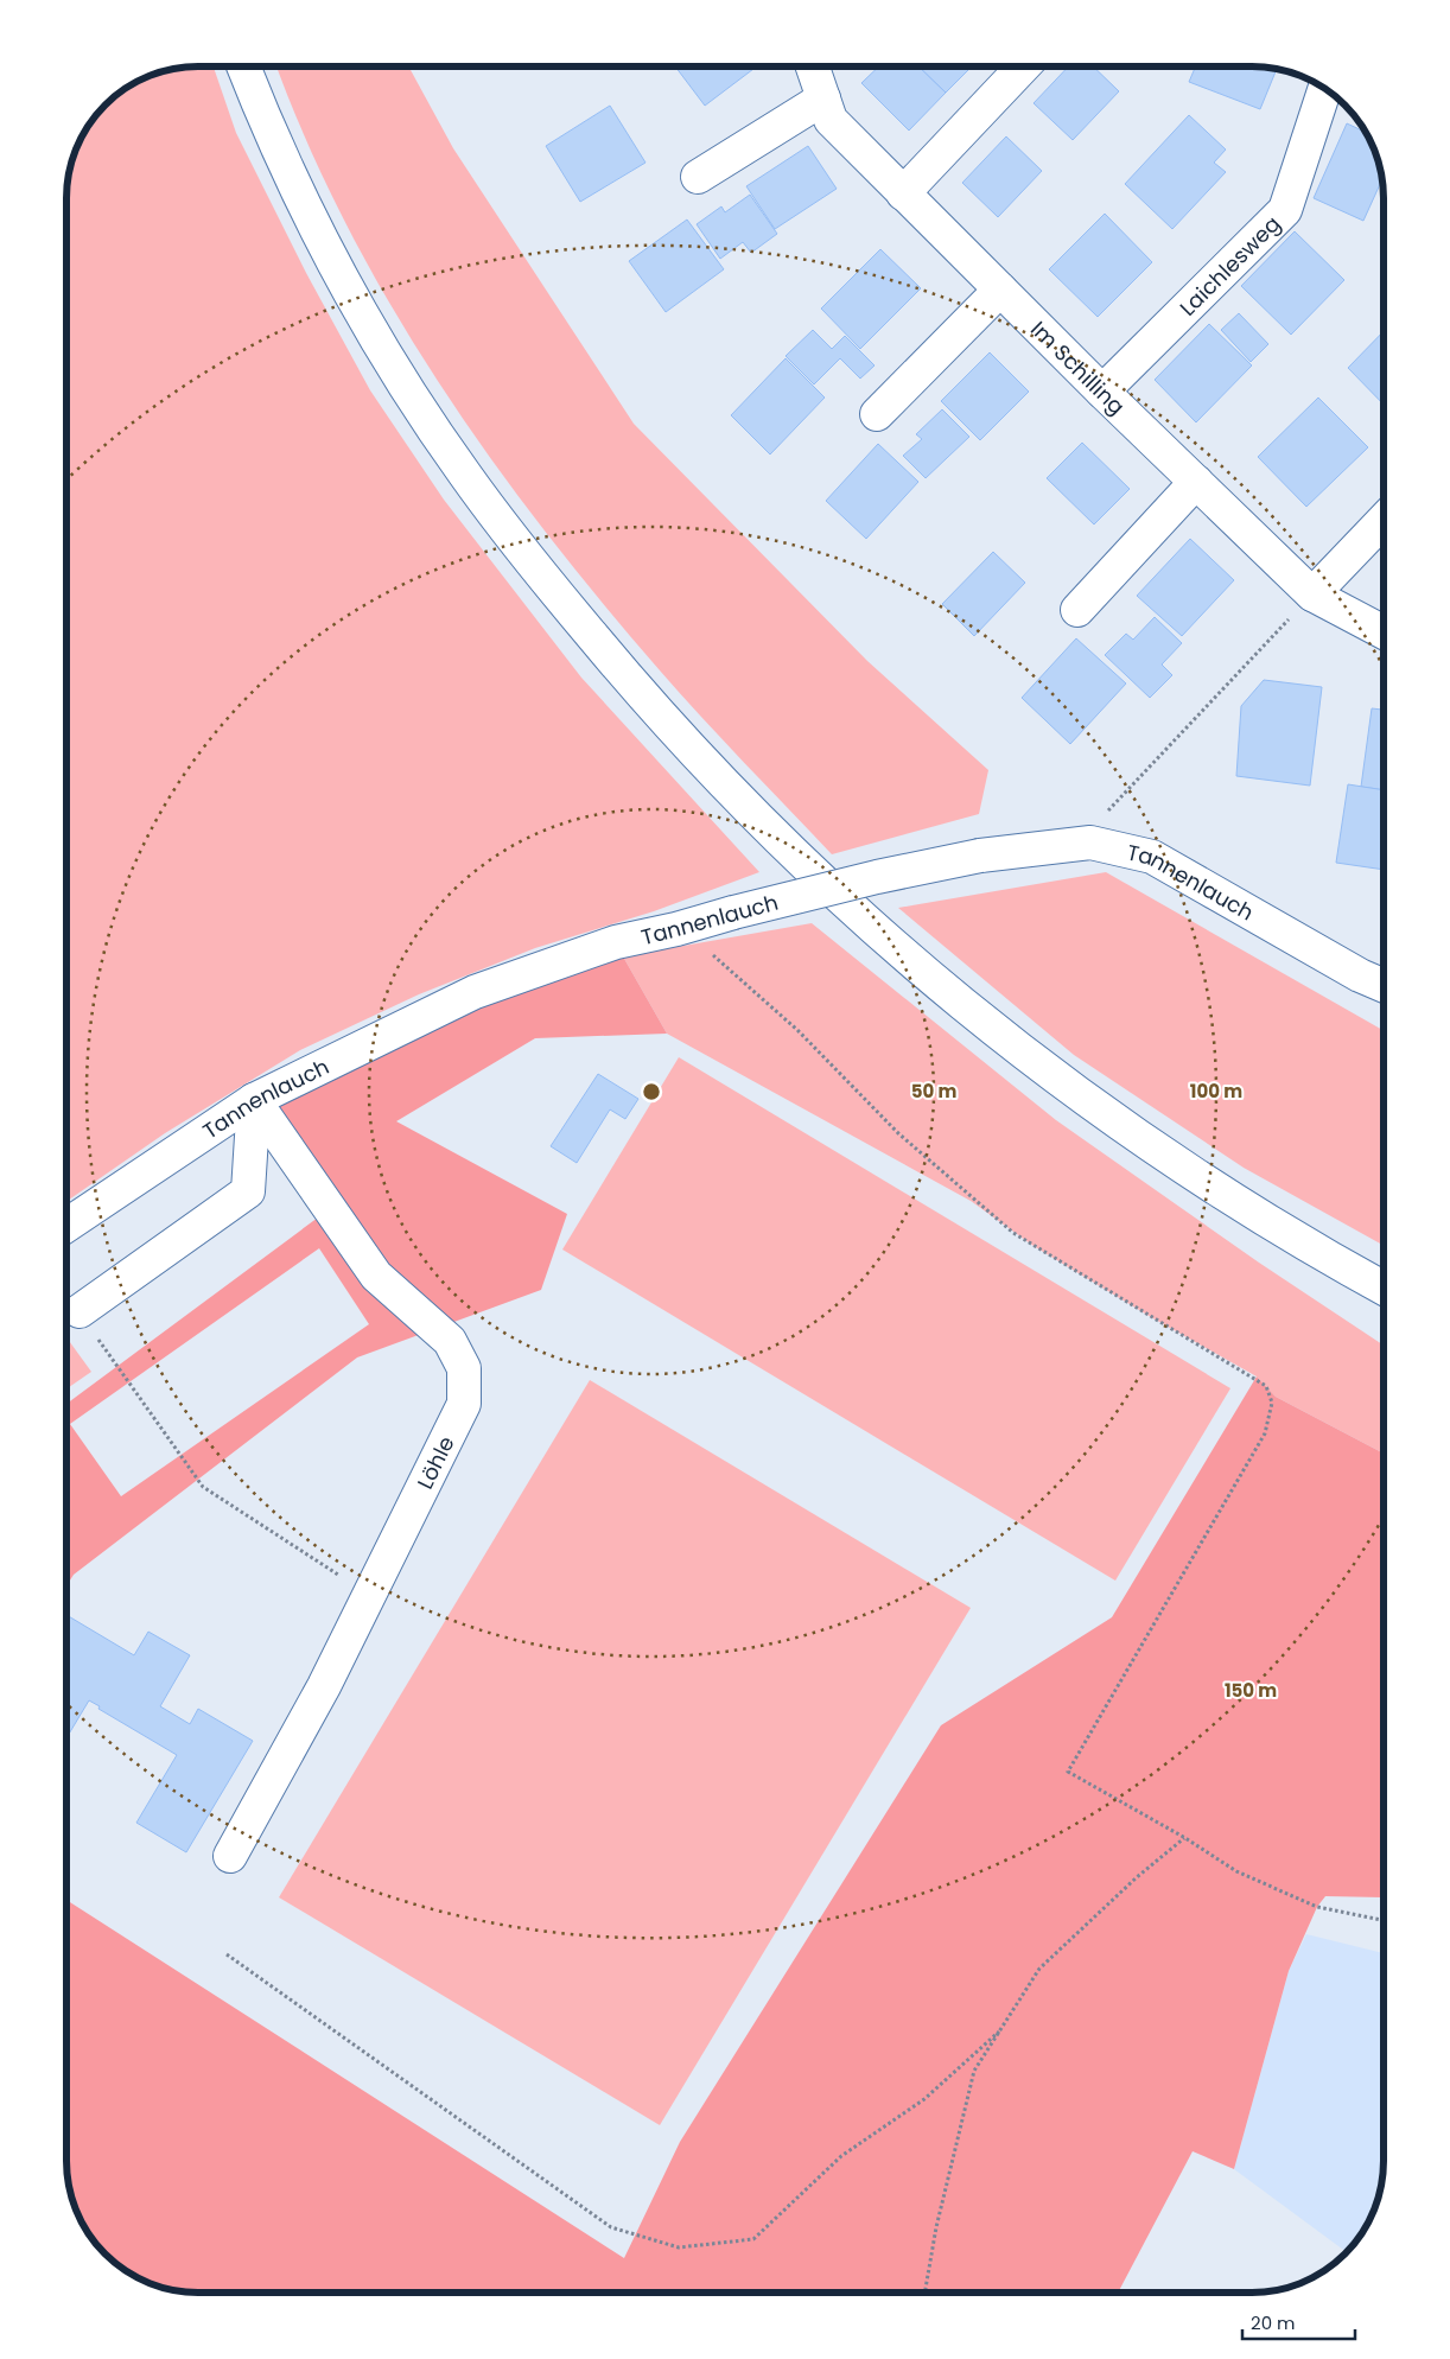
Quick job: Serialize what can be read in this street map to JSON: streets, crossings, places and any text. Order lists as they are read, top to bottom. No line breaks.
{"streets":{"street":["Laichlesweg","Im Schilling","Tannenlauch","Löhle"]},"crossings":[["Laichlesweg","Im Schilling"],["Tannenlauch","Löhle"]],"scale_bar":"20 m","rings":["50 m","100 m","150 m"]}
